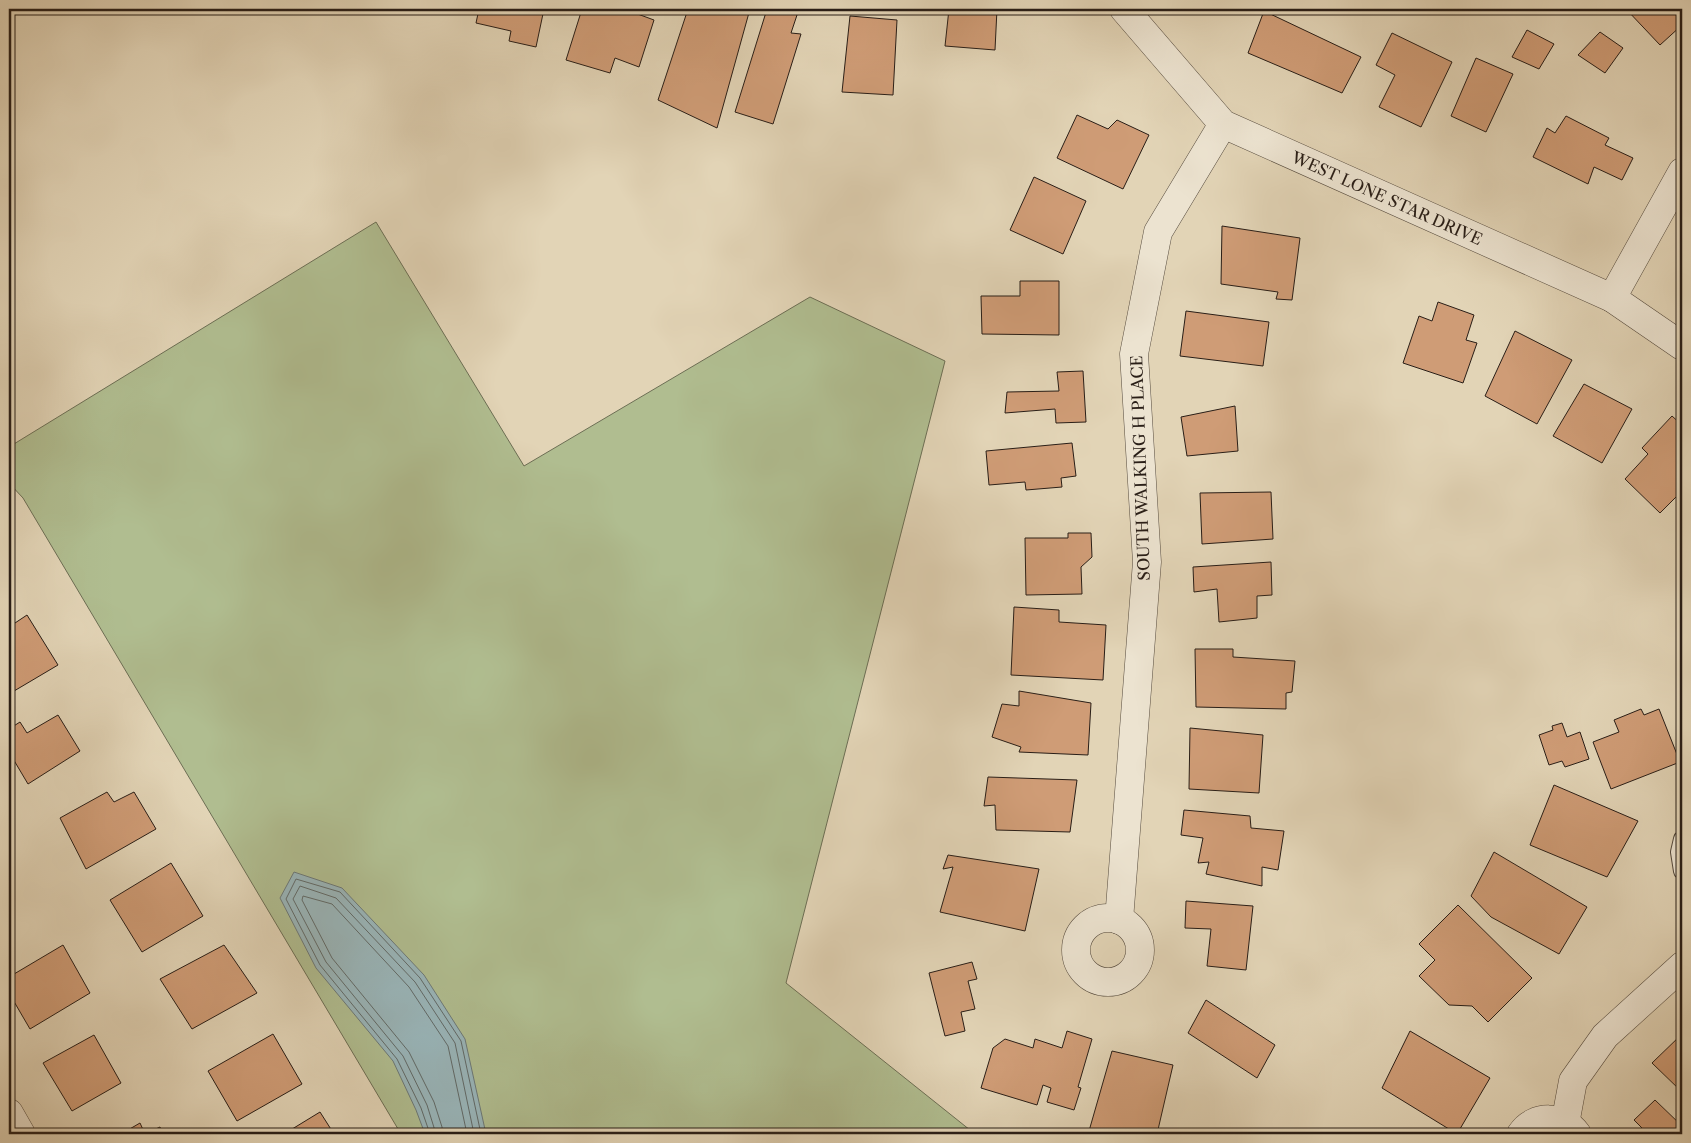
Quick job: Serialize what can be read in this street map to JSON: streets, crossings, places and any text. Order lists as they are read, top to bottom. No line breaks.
{"streets":{"street":["WEST LONE STAR DRIVE","SOUTH WALKING H PLACE"]},"crossings":[["WEST LONE STAR DRIVE","SOUTH WALKING H PLACE"]]}
